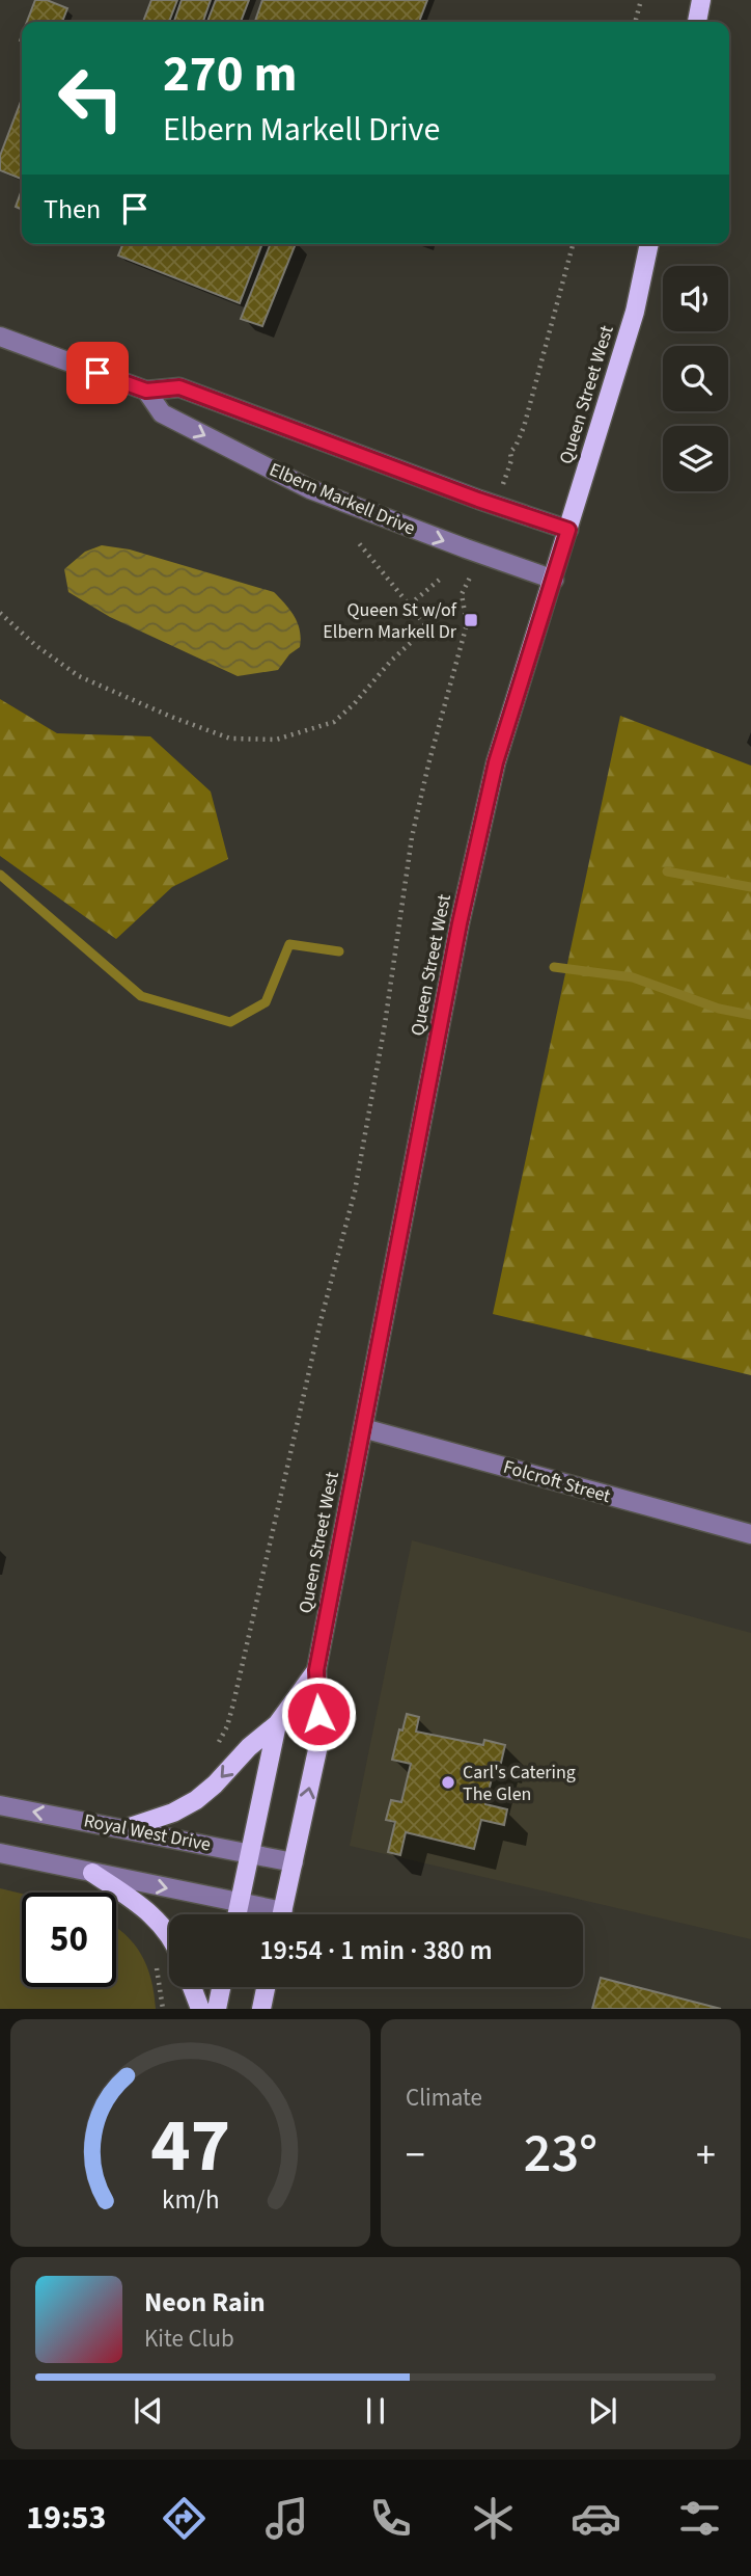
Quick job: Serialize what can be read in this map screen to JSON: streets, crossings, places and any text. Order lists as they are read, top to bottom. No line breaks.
{"streets":{"main road":["Queen Street West"],"street":["Elbern Markell Drive","Folcroft Street","Royal West Drive"]},"crossings":[["Queen Street West","Elbern Markell Drive"],["Queen Street West","Folcroft Street"],["Queen Street West","Royal West Drive"]],"places":{"transit":["Queen St w/of Elbern Markell Dr"],"other":["Carl's Catering The Glen"]},"page":{"turn":["270 m","Elbern Markell Drive"],"then":"Then","limit":"50","trip":"19:54 · 1 min · 380 m","tile":"Climate","heat":["−","23°","+"],"song":["Neon Rain","Kite Club"],"tabs":"19:53","gauge":["47","km/h"]}}
